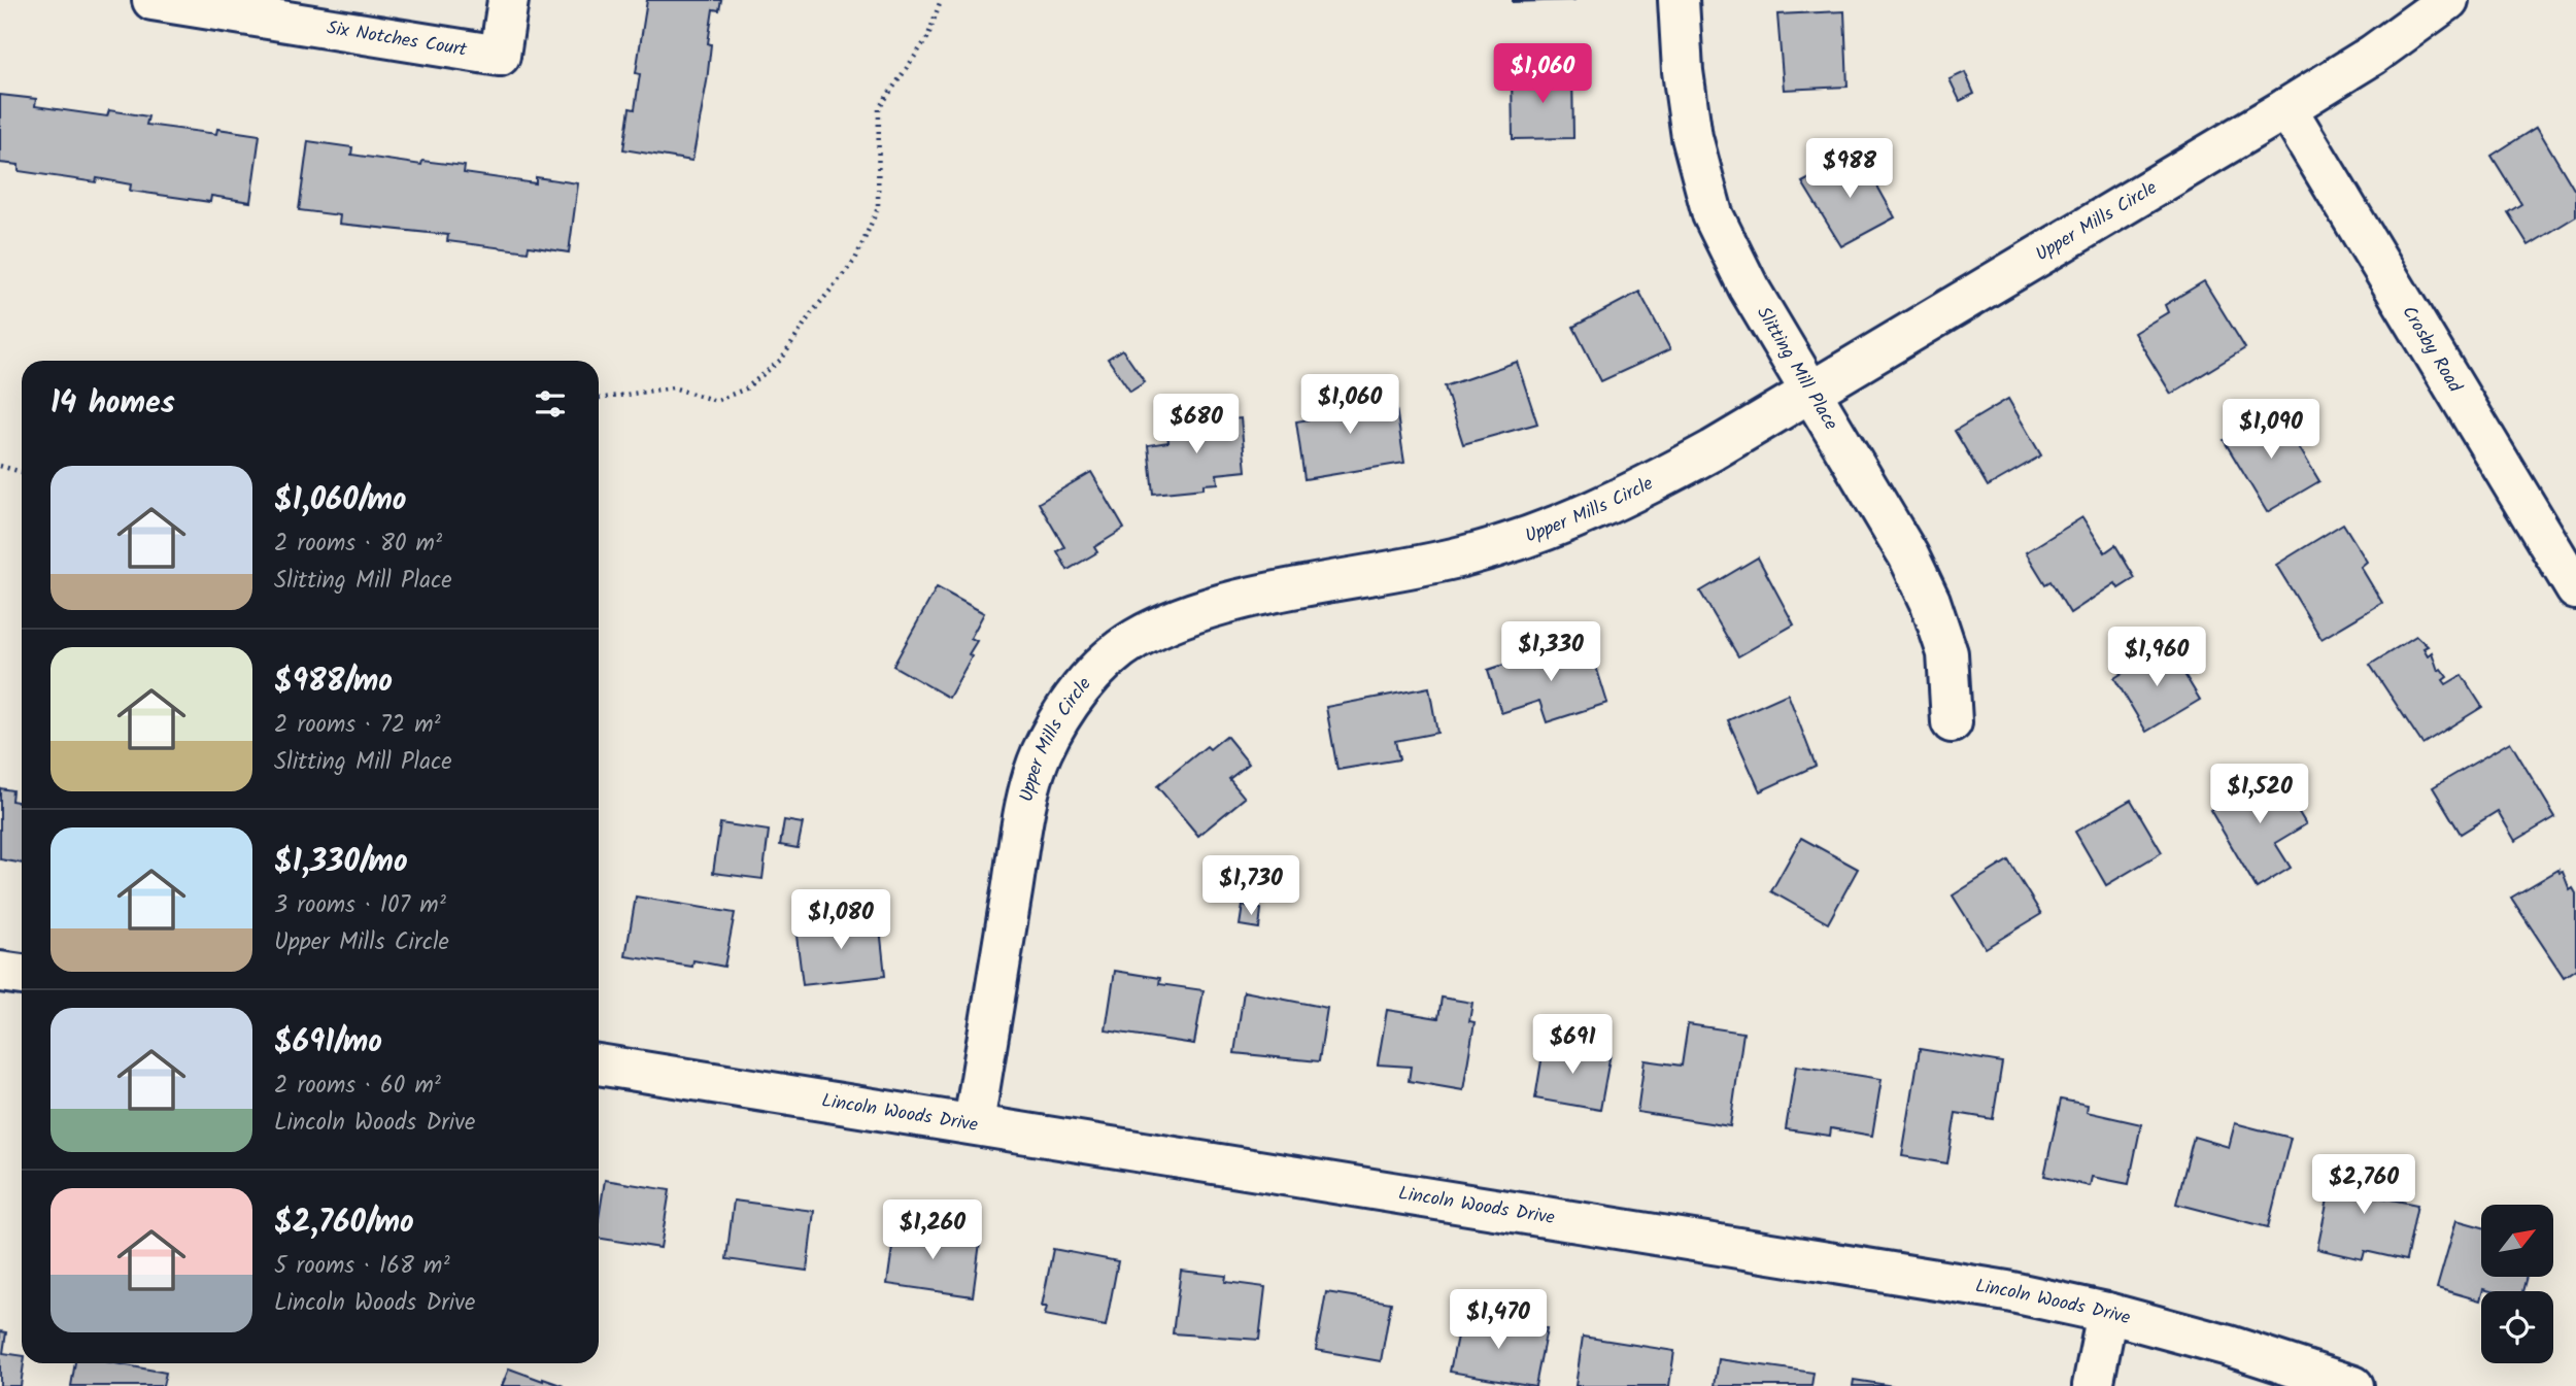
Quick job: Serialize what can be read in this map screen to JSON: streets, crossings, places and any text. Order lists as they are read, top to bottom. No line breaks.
{"streets":{"street":["Six Notches Court","Upper Mills Circle","Crosby Road","Slitting Mill Place","Lincoln Woods Drive"]},"crossings":[["Upper Mills Circle","Crosby Road"],["Upper Mills Circle","Slitting Mill Place"],["Upper Mills Circle","Lincoln Woods Drive"]],"north":"top right","page":{"price":["$1,060","$988","$1,060","$680","$1,090","$1,330","$1,960","$1,520","$1,730","$1,080","$691","$2,760","$1,260","$1,470"],"heading":"14 homes","list":[{"name":"$1,060/mo","note":"2 rooms · 80 m² · Slitting Mill Place"},{"name":"$988/mo","note":"2 rooms · 72 m² · Slitting Mill Place"},{"name":"$1,330/mo","note":"3 rooms · 107 m² · Upper Mills Circle"},{"name":"$691/mo","note":"2 rooms · 60 m² · Lincoln Woods Drive"},{"name":"$2,760/mo","note":"5 rooms · 168 m² · Lincoln Woods Drive"}]}}
